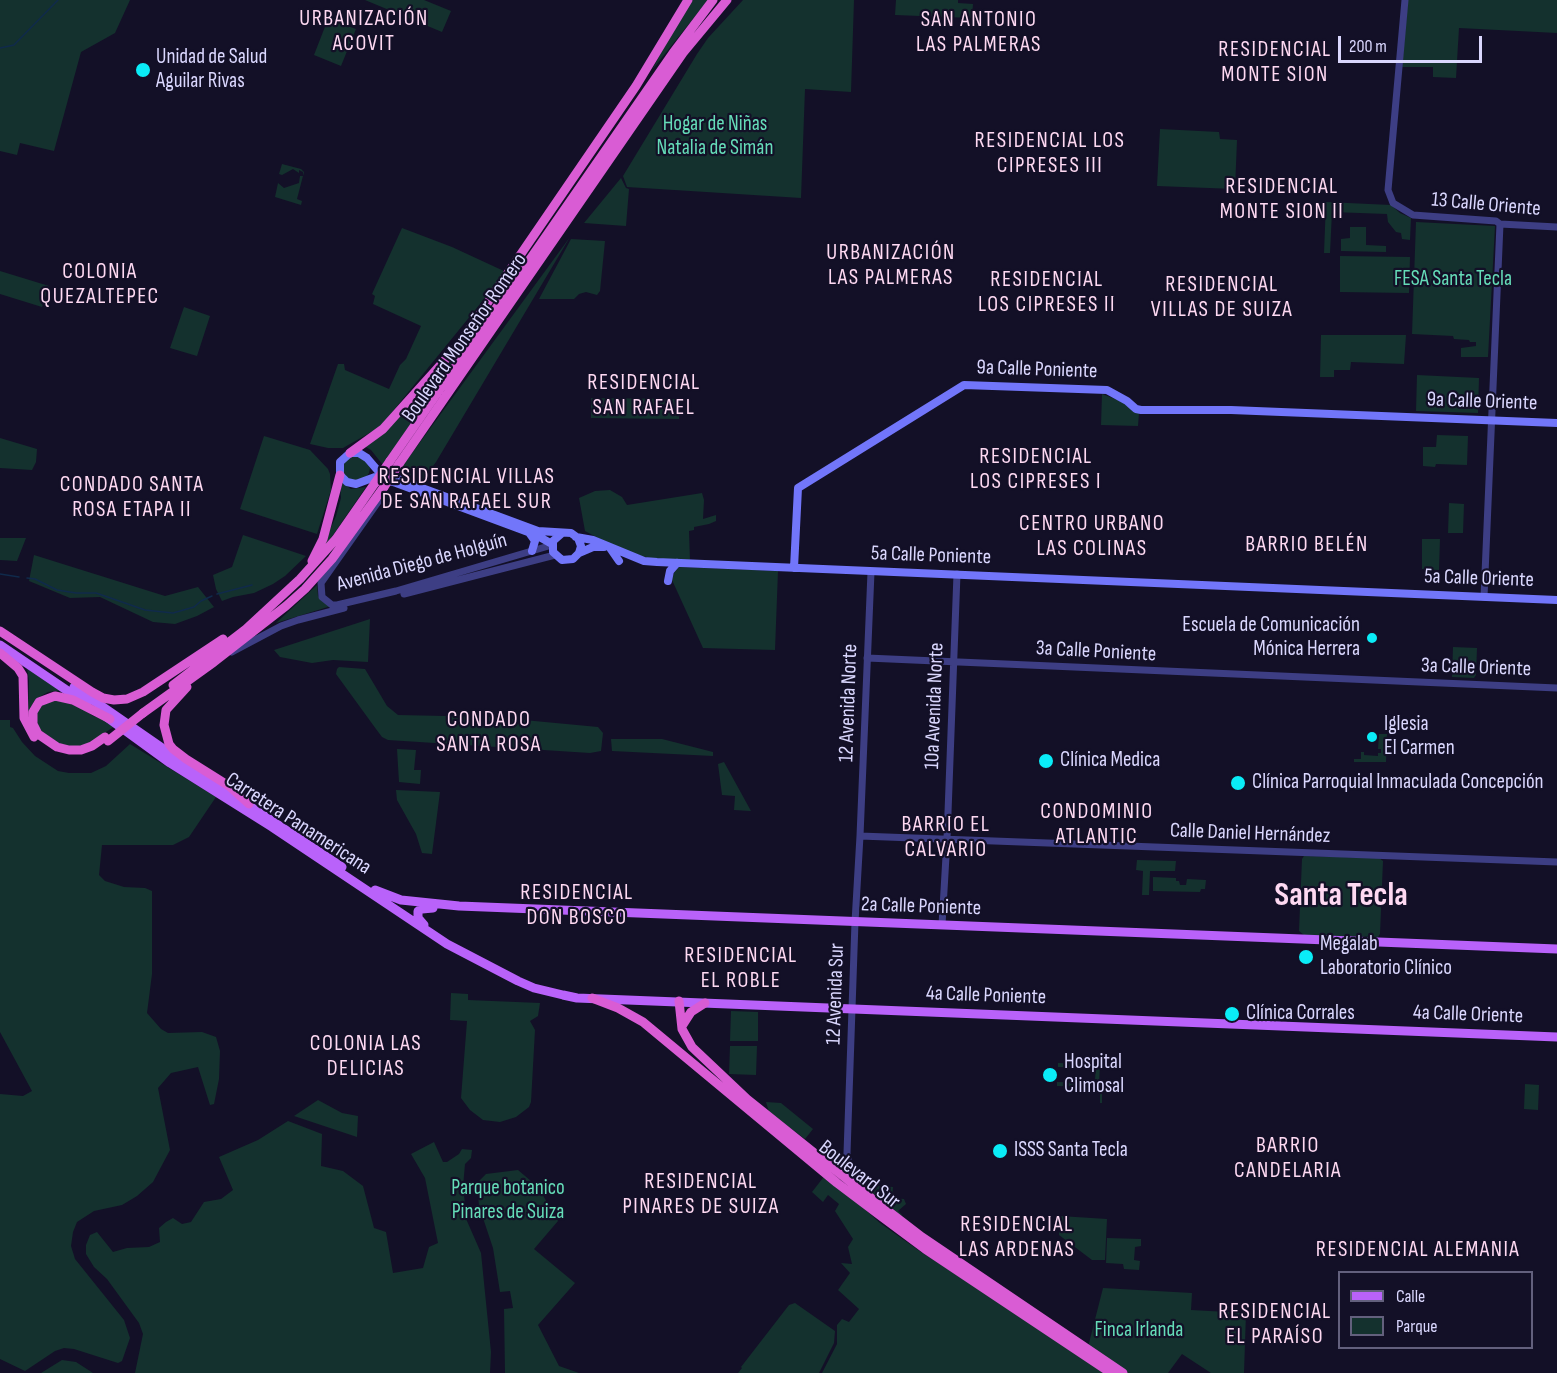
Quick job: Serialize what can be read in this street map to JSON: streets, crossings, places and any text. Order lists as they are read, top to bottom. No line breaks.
{"streets":{"highway":["Boulevard Monseñor Romero","Boulevard Sur"],"main road":["9a Calle Poniente","9a Calle Oriente","5a Calle Poniente","5a Calle Oriente","Carretera Panamericana","2a Calle Poniente","4a Calle Poniente","4a Calle Oriente"],"street":["13 Calle Oriente","Avenida Diego de Holguín","3a Calle Poniente","3a Calle Oriente","12 Avenida Norte","10a Avenida Norte","Calle Daniel Hernández","12 Avenida Sur"]},"crossings":[["Boulevard Monseñor Romero","Avenida Diego de Holguín"],["9a Calle Poniente","9a Calle Oriente"],["9a Calle Poniente","5a Calle Poniente"],["5a Calle Poniente","Avenida Diego de Holguín"],["5a Calle Poniente","5a Calle Oriente"],["5a Calle Poniente","12 Avenida Norte"],["5a Calle Poniente","10a Avenida Norte"],["3a Calle Poniente","3a Calle Oriente"],["3a Calle Poniente","12 Avenida Norte"],["3a Calle Poniente","10a Avenida Norte"],["12 Avenida Norte","Calle Daniel Hernández"],["12 Avenida Norte","12 Avenida Sur"],["10a Avenida Norte","Calle Daniel Hernández"],["10a Avenida Norte","2a Calle Poniente"],["Carretera Panamericana","2a Calle Poniente"],["Carretera Panamericana","4a Calle Poniente"],["Carretera Panamericana","Boulevard Sur"],["Calle Daniel Hernández","12 Avenida Sur"],["2a Calle Poniente","12 Avenida Sur"],["12 Avenida Sur","4a Calle Poniente"],["12 Avenida Sur","Boulevard Sur"],["4a Calle Poniente","4a Calle Oriente"],["4a Calle Poniente","Boulevard Sur"]],"districts":["URBANIZACIÓN ACOVIT","SAN ANTONIO LAS PALMERAS","RESIDENCIAL MONTE SION","RESIDENCIAL LOS CIPRESES III","RESIDENCIAL MONTE SION II","URBANIZACIÓN LAS PALMERAS","COLONIA QUEZALTEPEC","RESIDENCIAL LOS CIPRESES II","RESIDENCIAL VILLAS DE SUIZA","RESIDENCIAL SAN RAFAEL","RESIDENCIAL LOS CIPRESES I","RESIDENCIAL VILLAS DE SAN RAFAEL SUR","CONDADO SANTA ROSA ETAPA II","CENTRO URBANO LAS COLINAS","BARRIO BELÉN","CONDADO SANTA ROSA","CONDOMINIO ATLANTIC","BARRIO EL CALVARIO","RESIDENCIAL DON BOSCO","Santa Tecla","RESIDENCIAL EL ROBLE","COLONIA LAS DELICIAS","BARRIO CANDELARIA","RESIDENCIAL PINARES DE SUIZA","RESIDENCIAL LAS ARDENAS","RESIDENCIAL ALEMANIA","RESIDENCIAL EL PARAÍSO"],"parks":["Hogar de Niñas Natalia de Simán","FESA Santa Tecla","Parque botanico Pinares de Suiza","Finca Irlanda"],"places":["Unidad de Salud Aguilar Rivas","Escuela de Comunicación Mónica Herrera","Iglesia El Carmen","Clínica Medica","Clínica Parroquial Inmaculada Concepción","Megalab Laboratorio Clínico","Clínica Corrales","Hospital Climosal","ISSS Santa Tecla"],"legend":["Calle","Parque"],"scale_bar":"200 m"}
